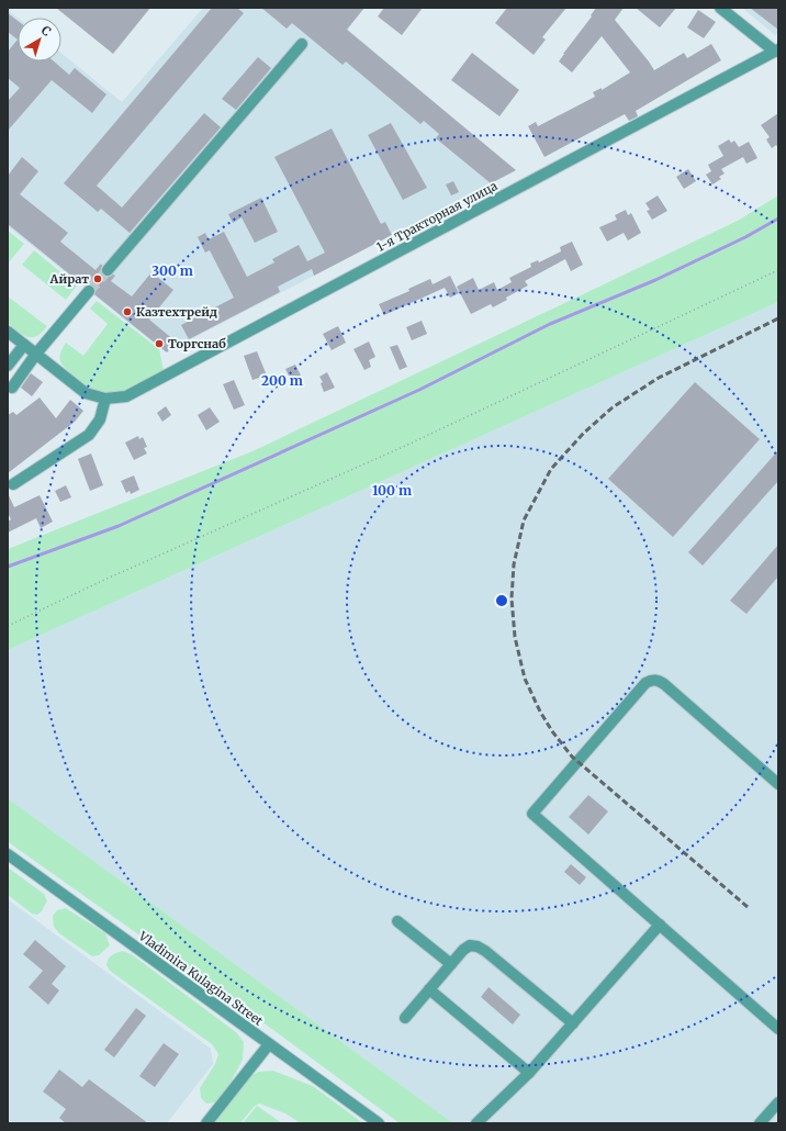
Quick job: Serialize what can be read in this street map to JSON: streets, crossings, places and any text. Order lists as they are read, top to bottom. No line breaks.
{"streets":{"street":["1-я Тракторная улица","Vladimira Kulagina Street"]},"places":["Айрат","Казтехтрейд","Торгснаб"],"north":"top right","rings":["300 m","200 m","100 m"]}
